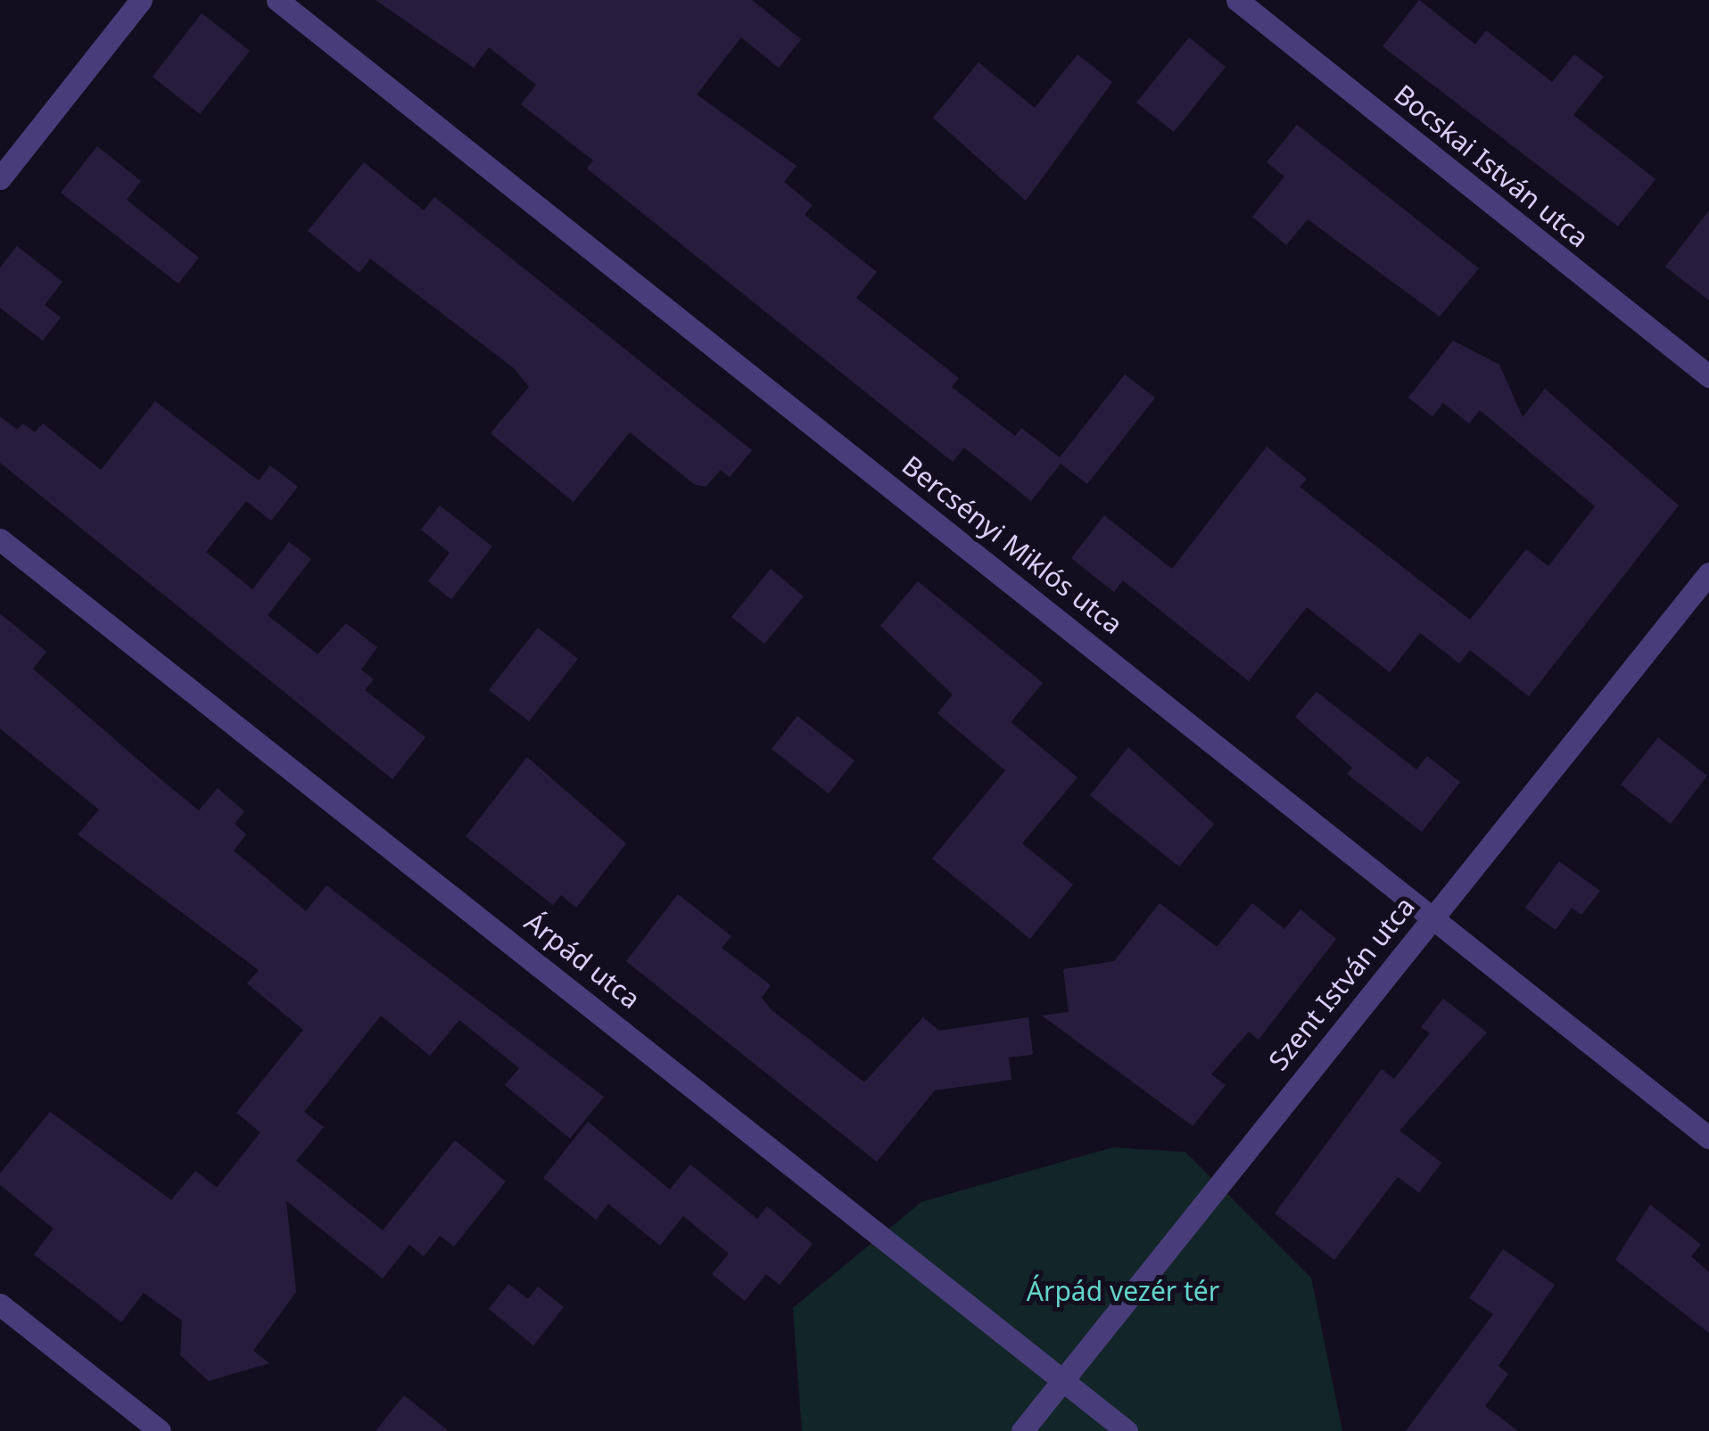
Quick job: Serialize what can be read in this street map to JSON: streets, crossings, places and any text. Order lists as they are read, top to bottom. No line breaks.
{"streets":{"street":["Bocskai István utca","Bercsényi Miklós utca","Árpád utca","Szent István utca"]},"crossings":[["Bercsényi Miklós utca","Szent István utca"],["Árpád utca","Szent István utca"]],"parks":["Árpád vezér tér"]}
